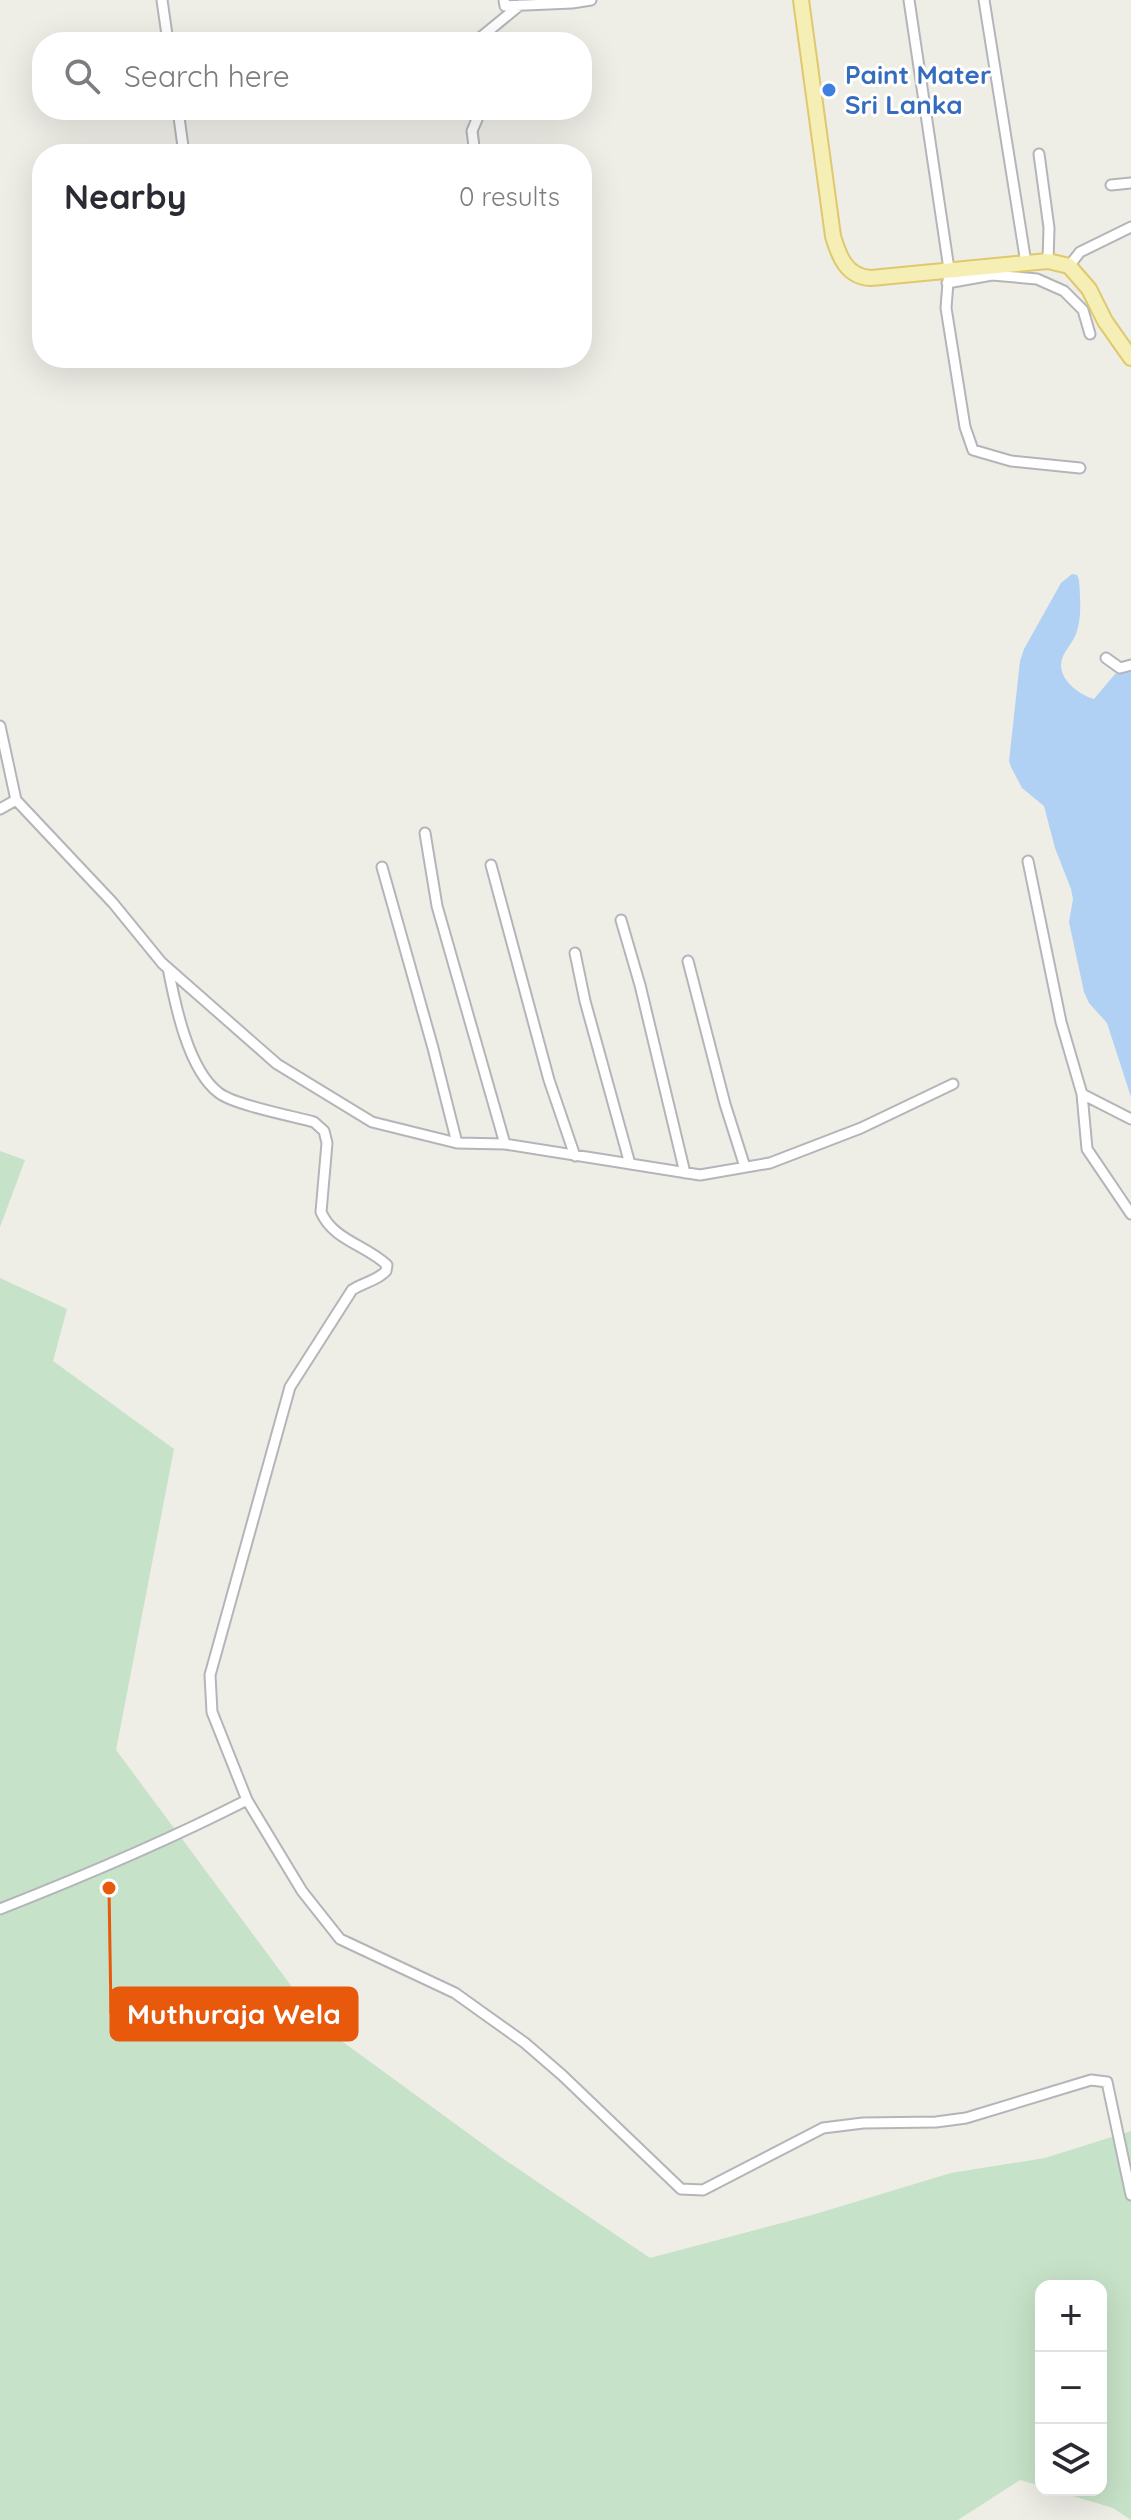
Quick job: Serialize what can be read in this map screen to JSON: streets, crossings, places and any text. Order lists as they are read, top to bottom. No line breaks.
{"places":["Paint Mater Sri Lanka","Muthuraja Wela"],"page":{"search":"Search here","heading":["Nearby","0 results"],"map_buttons":["+","−"]}}
